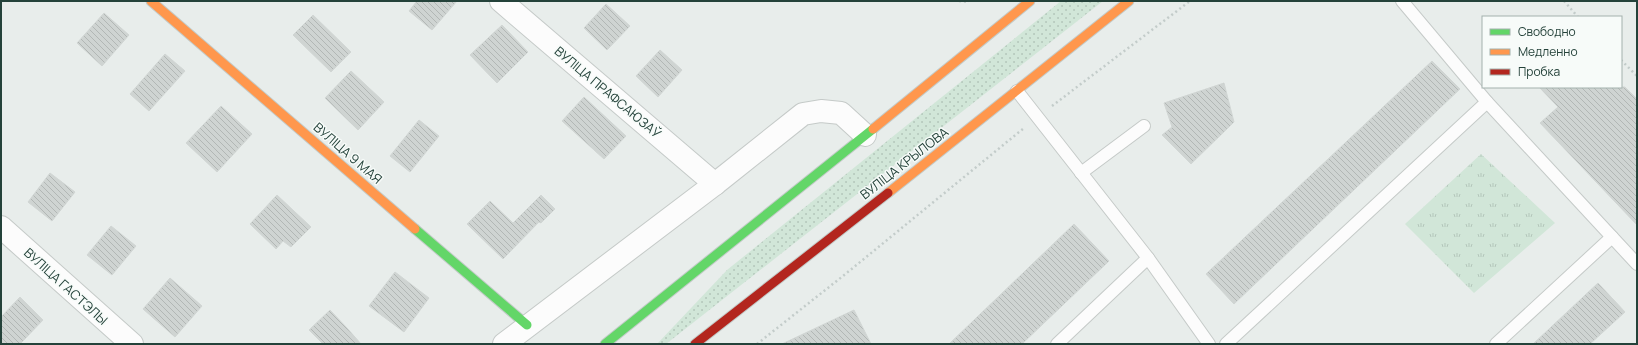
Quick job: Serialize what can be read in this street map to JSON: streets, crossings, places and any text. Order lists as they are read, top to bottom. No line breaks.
{"streets":{"main road":["ВУЛІЦА 9 МАЯ","ВУЛІЦА КРЫЛОВА"],"street":["ВУЛІЦА ПРАФСАЮЗАЎ","ВУЛІЦА ГАСТЭЛЫ"]},"legend":["Свободно","Медленно","Пробка"]}
